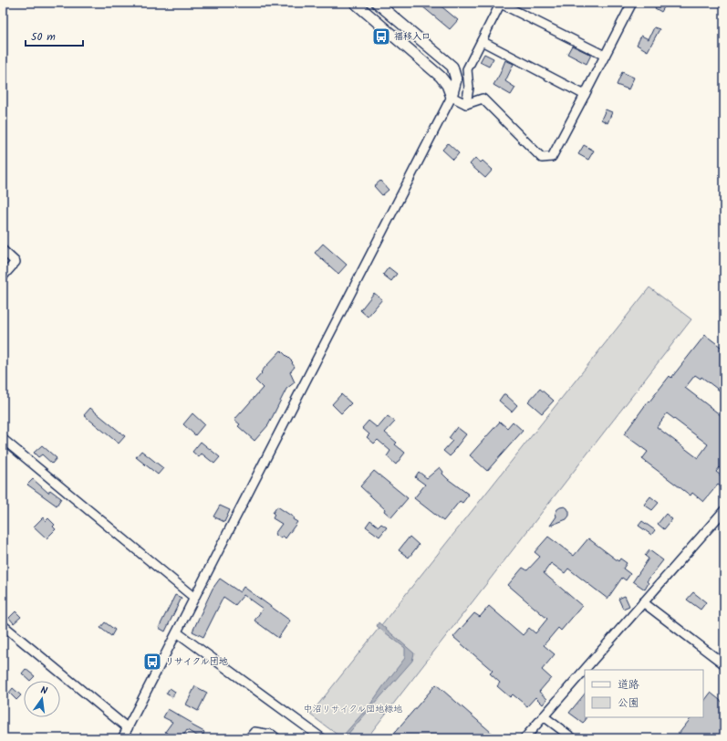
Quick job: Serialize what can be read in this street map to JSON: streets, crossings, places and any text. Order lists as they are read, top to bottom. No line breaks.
{"parks":["中沼リサイクル団地緑地"],"places":{"bus stop":["福移入口","リサイクル団地"]},"legend":["道路","公園"],"scale_bar":"50 m","north":"top"}
